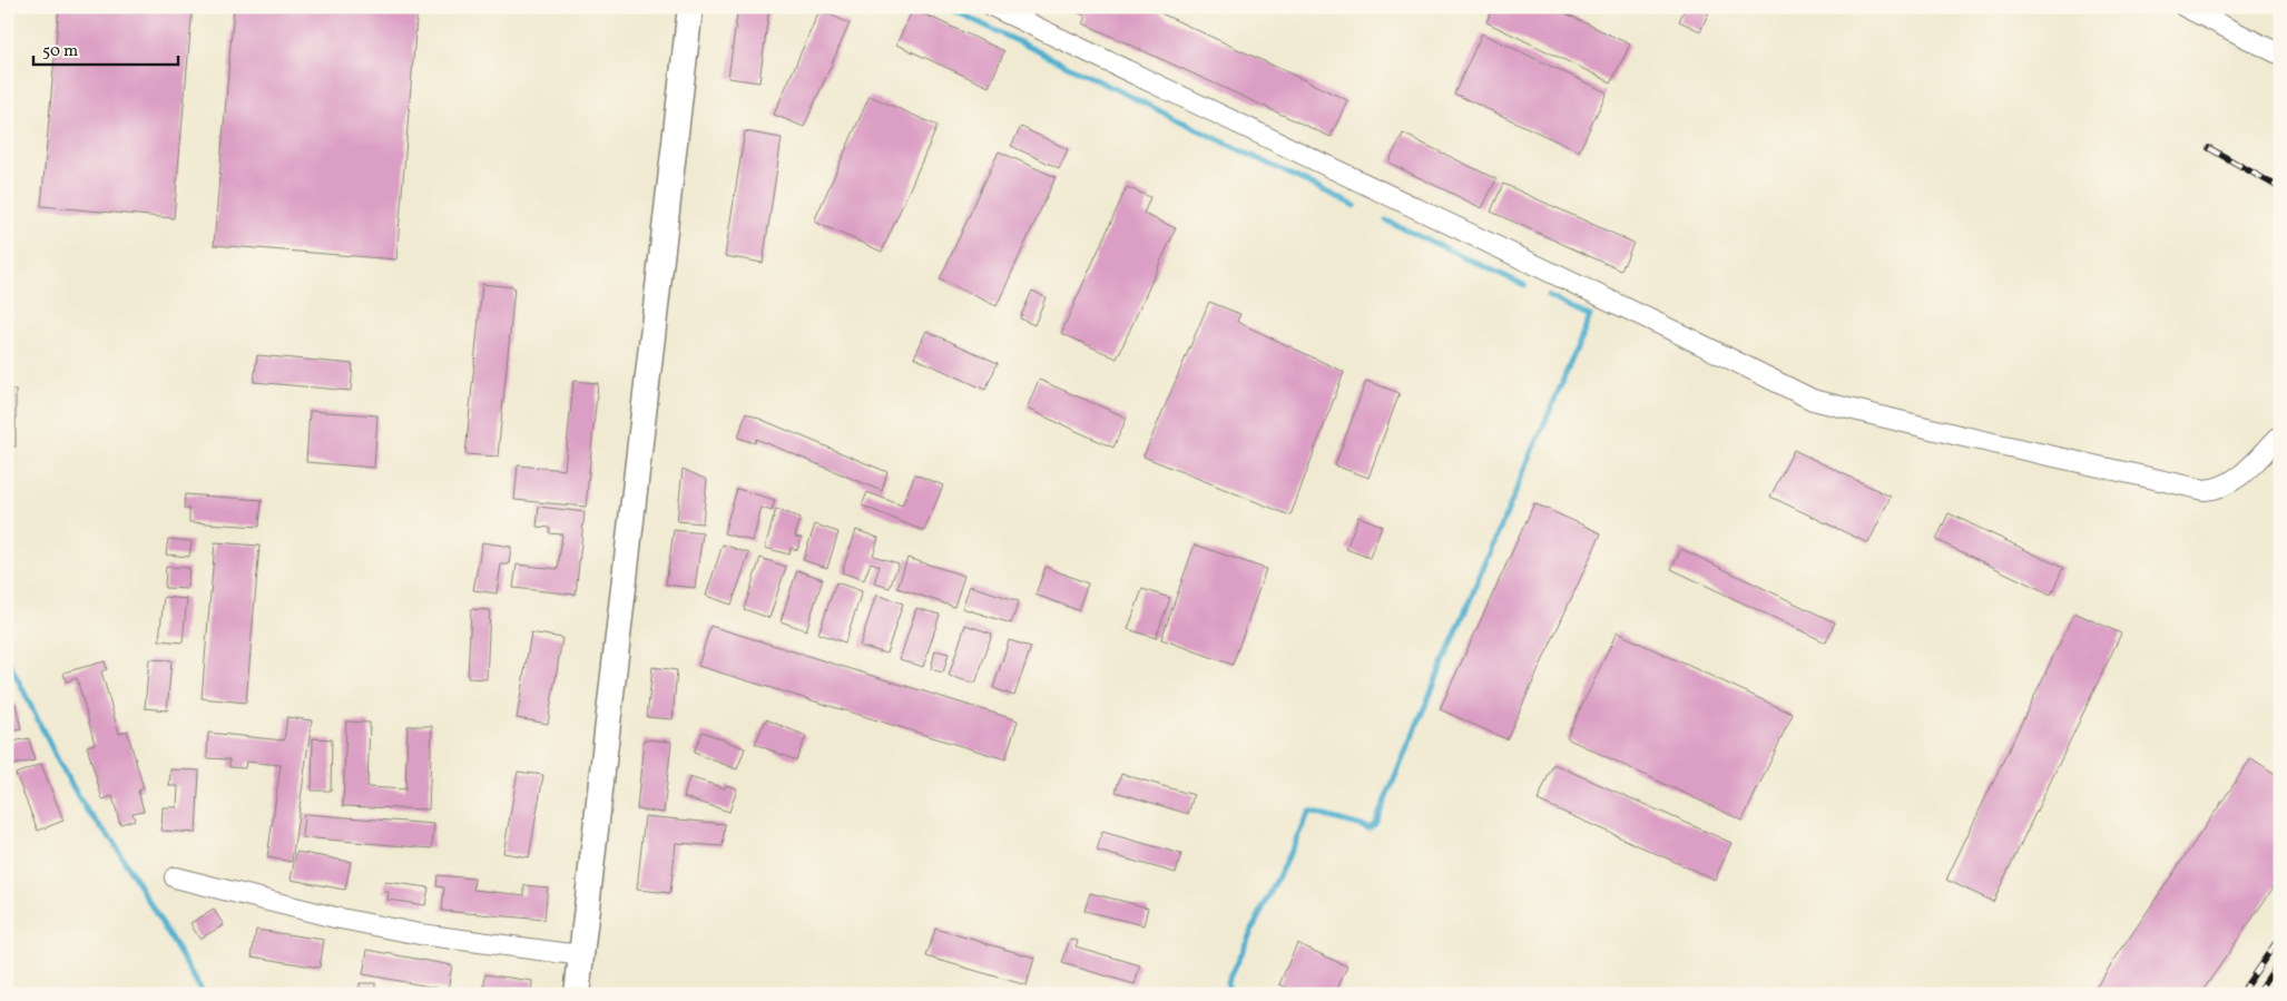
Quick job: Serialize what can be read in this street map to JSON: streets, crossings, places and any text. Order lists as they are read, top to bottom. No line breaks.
{"scale_bar":"50 m"}
